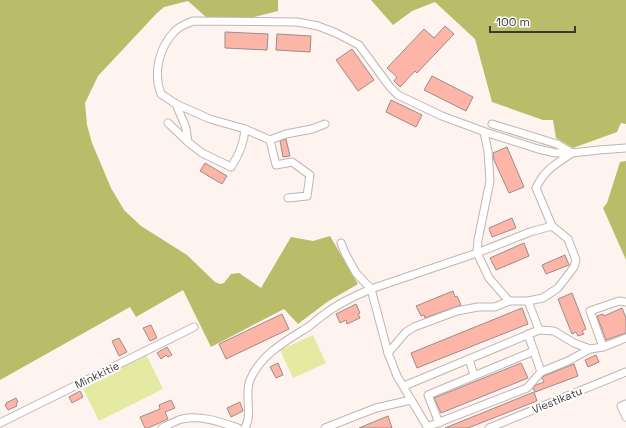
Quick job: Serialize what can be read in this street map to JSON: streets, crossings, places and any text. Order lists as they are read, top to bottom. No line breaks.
{"streets":{"street":["Minkkitie","Viestikatu"]},"scale_bar":"100 m"}
